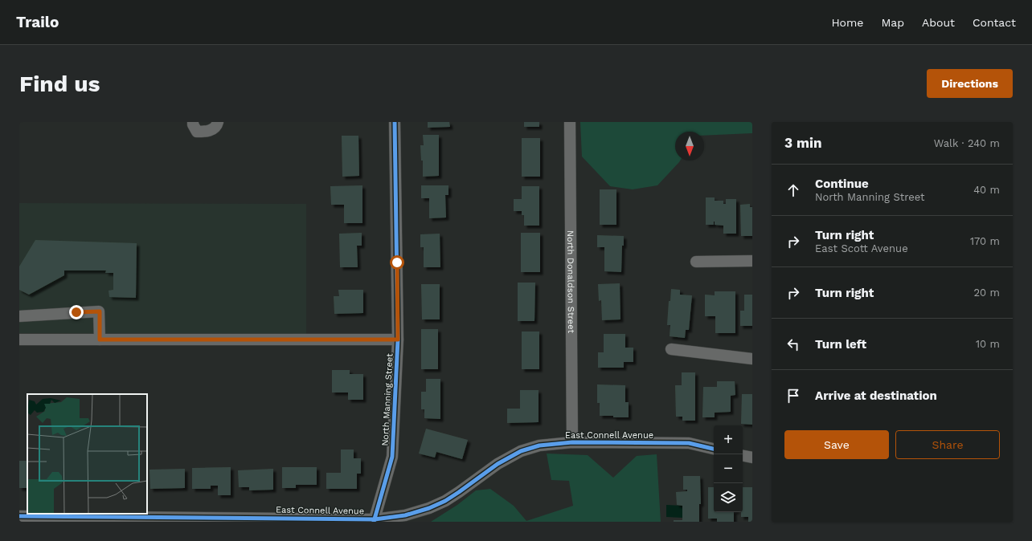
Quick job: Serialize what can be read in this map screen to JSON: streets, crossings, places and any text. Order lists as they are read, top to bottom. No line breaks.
{"streets":{"street":["North Donaldson Street","North Manning Street","East Connell Avenue"]},"crossings":[["North Donaldson Street","East Connell Avenue"],["North Manning Street","East Connell Avenue"]],"north":"bottom","page":{"header":"Trailo","nav":["Home","Map","About","Contact"],"buttons":["Directions",["Save","Share"]],"title":"Find us","heading":["3 min","Walk · 240 m"],"list":[["Continue","North Manning Street","40 m"],["Turn right","East Scott Avenue","170 m"],["Turn right","20 m"],["Turn left","10 m"],"Arrive at destination"],"map_buttons":["+","−"]}}
